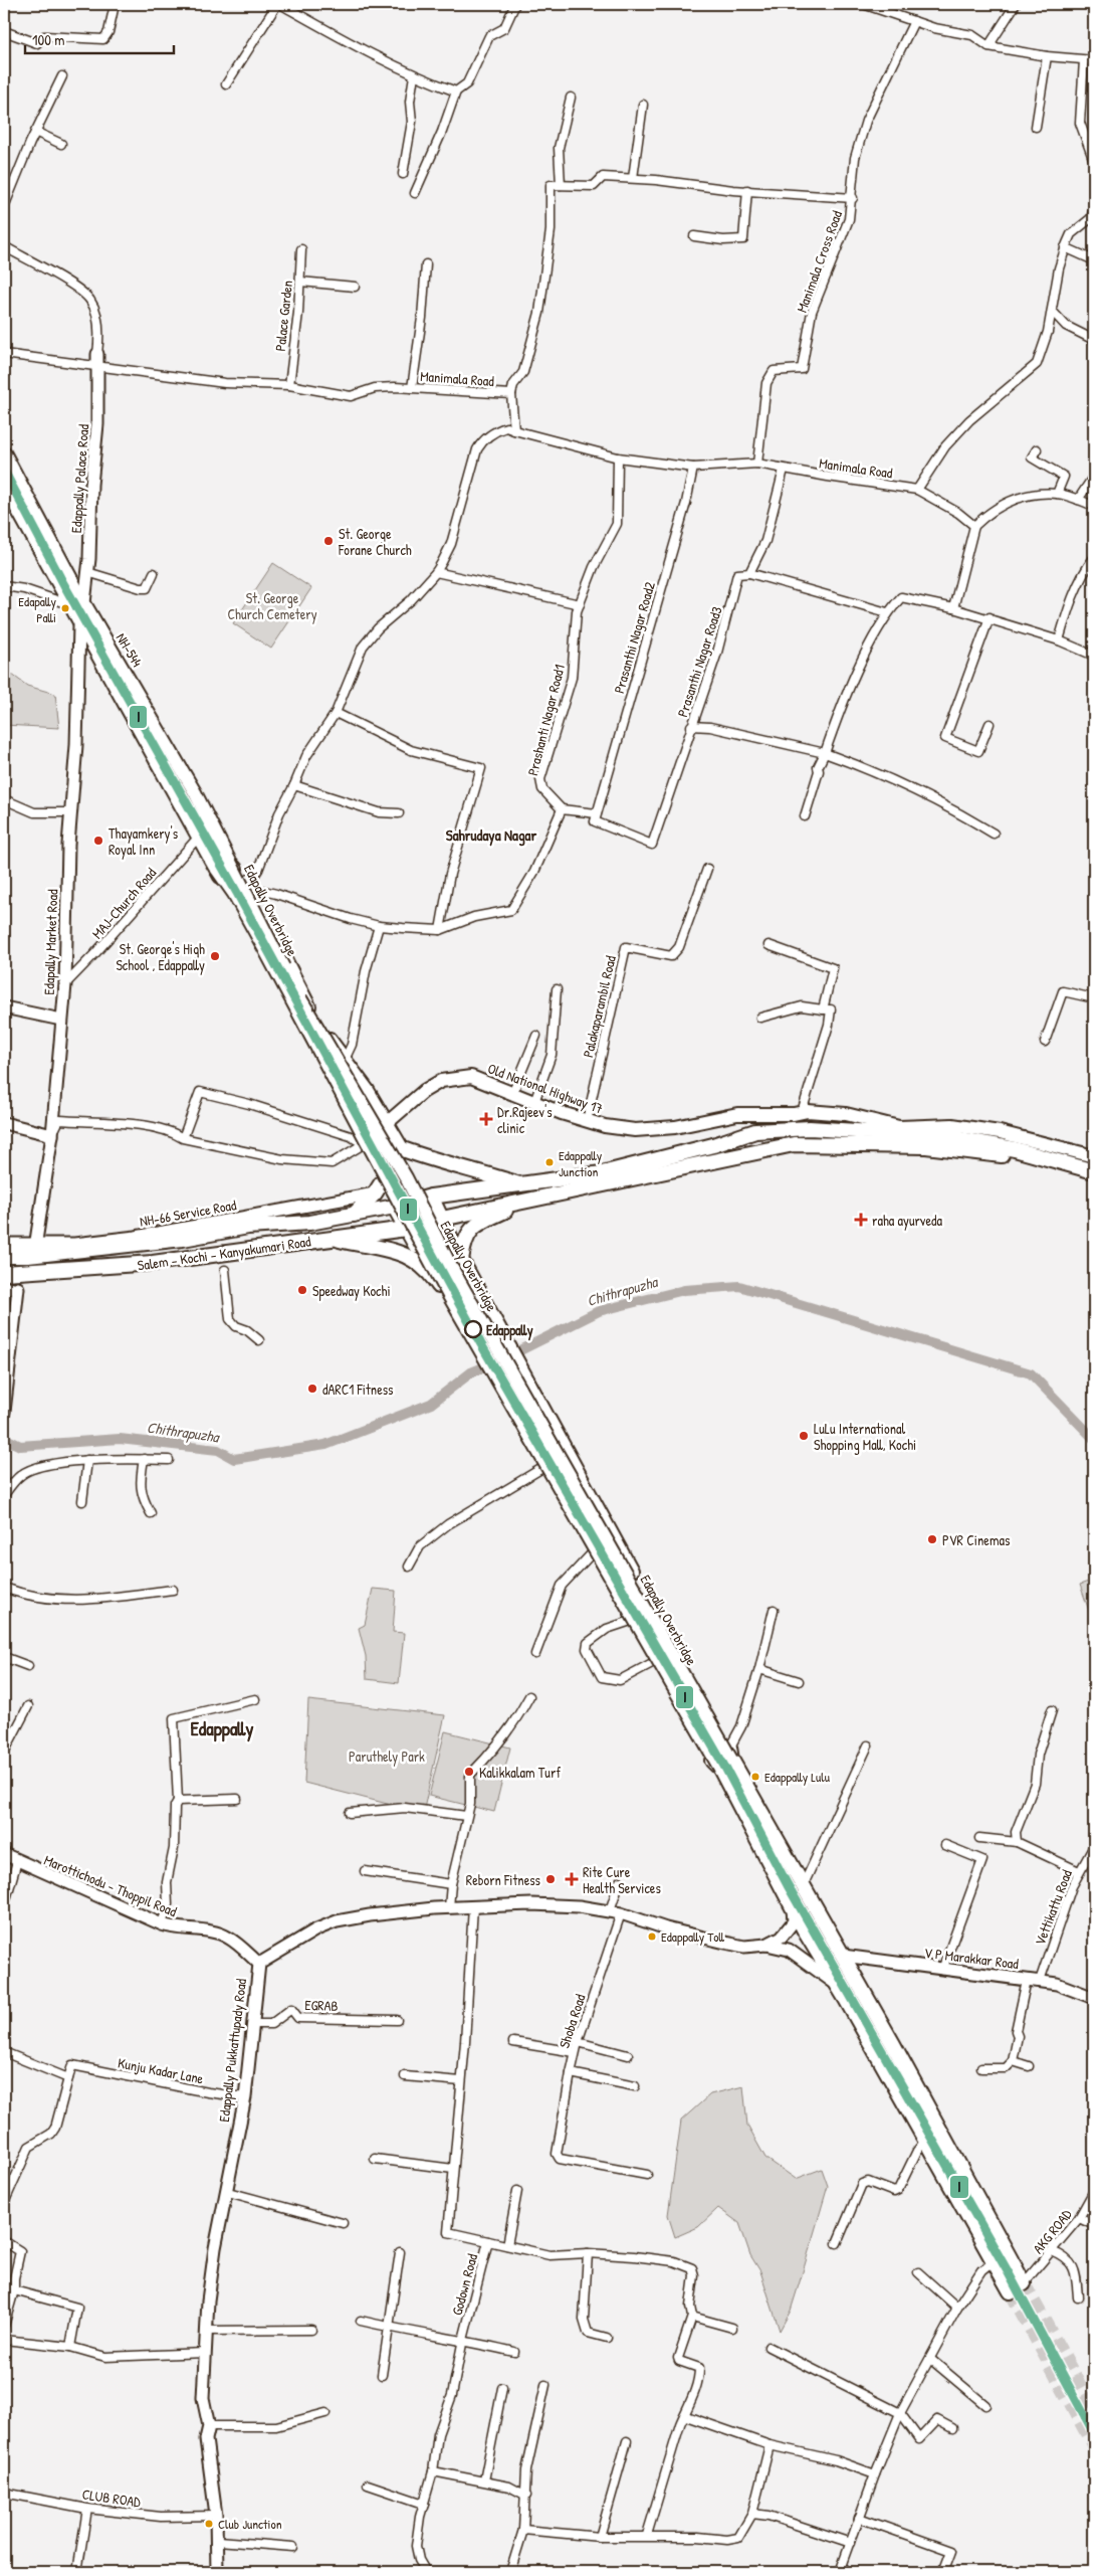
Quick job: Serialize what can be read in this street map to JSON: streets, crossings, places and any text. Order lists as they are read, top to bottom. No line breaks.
{"streets":{"highway":["Salem - Kochi - Kanyakumari Road"],"main road":["Edappally Palace Road","NH-544","Edapally Overbridge","Edapally Market Road","Old National Highway 17","NH-66 Service Road","Marottichodu - Thoppil Road","V P Marakkar Road","Edappally Pukkattupady Road"],"street":["Manimala Cross Road","Palace Garden","Manimala Road","Prasanthi Nagar Road2","Prasanthi Nagar Road3","Prashanti Nagar Road1","MAJ-Church Road","Palakaparambil Road","Vettikattu Road","EGRAB","Shoba Road","Kunju Kadar Lane","AKG ROAD","Godown Road","CLUB ROAD"]},"crossings":[["Manimala Cross Road","Manimala Road"],["Palace Garden","Manimala Road"],["Manimala Road","Edappally Palace Road"],["Manimala Road","Prasanthi Nagar Road2"],["Manimala Road","Prasanthi Nagar Road3"],["Manimala Road","Prashanti Nagar Road1"],["Edappally Palace Road","NH-544"],["Prasanthi Nagar Road2","Prasanthi Nagar Road3"],["NH-544","Edapally Overbridge"],["MAJ-Church Road","Edapally Market Road"],["Edapally Market Road","NH-66 Service Road"],["Edapally Market Road","Salem - Kochi - Kanyakumari Road"],["Palakaparambil Road","Old National Highway 17"],["Old National Highway 17","Salem - Kochi - Kanyakumari Road"],["NH-66 Service Road","Salem - Kochi - Kanyakumari Road"],["Marottichodu - Thoppil Road","Edappally Pukkattupady Road"],["Vettikattu Road","V P Marakkar Road"],["EGRAB","Edappally Pukkattupady Road"],["Shoba Road","Edappally Pukkattupady Road"],["Edappally Pukkattupady Road","Kunju Kadar Lane"],["Edappally Pukkattupady Road","Godown Road"],["Edappally Pukkattupady Road","CLUB ROAD"]],"districts":["Sahrudaya Nagar","Edappally"],"water":["Chithrapuzha"],"parks":["St. George Church Cemetery","Paruthely Park"],"places":{"other":["St. George Forane Church","Edapally Palli","Thayamkery's Royal Inn","St. George's High School , Edappally","Edappally Junction","Speedway Kochi","Edappally","dARC1 Fitness","LuLu International Shopping Mall, Kochi","PVR Cinemas","Kalikkalam Turf","Edappally Lulu","Reborn Fitness","Edappally Toll","Club Junction"],"health":["Dr.Rajeev's clinic","raha ayurveda","Rite Cure Health Services"]},"lines":["transit line I"],"scale_bar":"100 m"}
